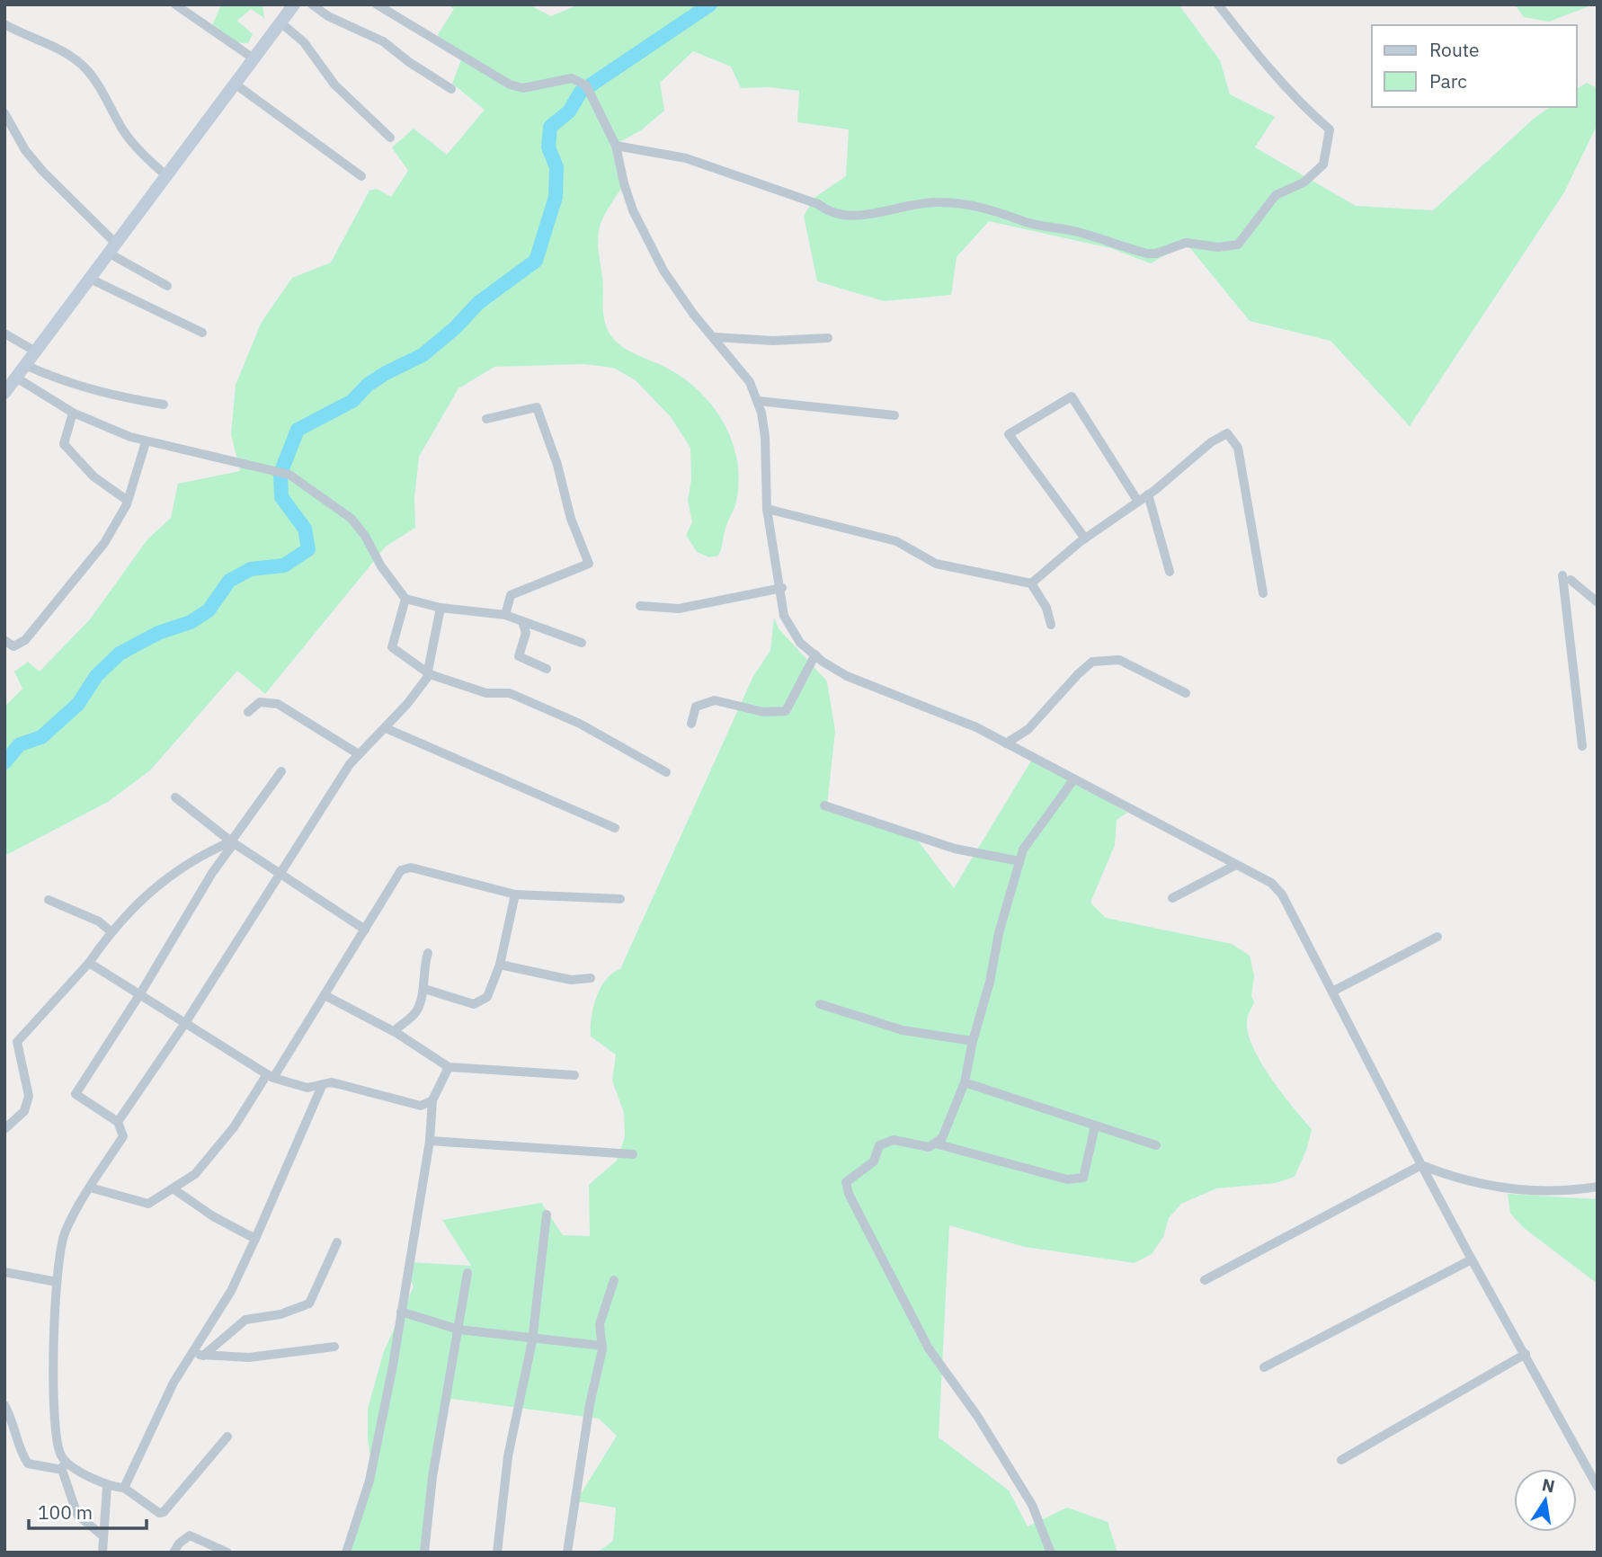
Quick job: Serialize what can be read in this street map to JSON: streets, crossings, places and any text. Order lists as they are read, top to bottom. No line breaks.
{"legend":["Route","Parc"],"scale_bar":"100 m","north":"top"}
